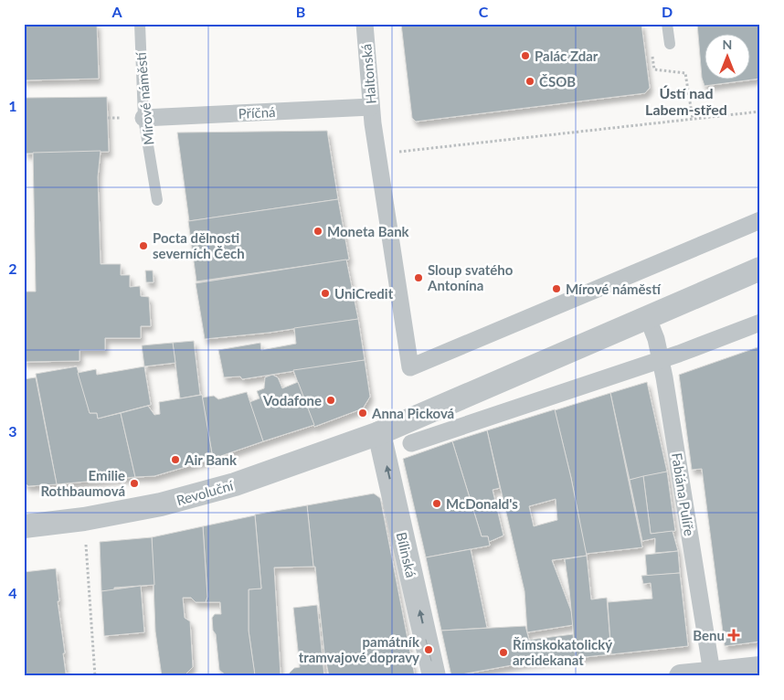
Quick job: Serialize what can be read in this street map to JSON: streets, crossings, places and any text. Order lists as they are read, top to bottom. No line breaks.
{"streets":{"street":["Haltonská","Příčná","Revoluční","Fabiána Pulíře","Bílinská"],"lane":["Mírové náměstí"]},"crossings":[["Haltonská","Příčná"],["Mírové náměstí","Příčná"],["Revoluční","Bílinská"]],"one_way":["Bílinská"],"districts":["Ústí nad Labem-střed"],"places":{"other":["Palác Zdar","ČSOB","Moneta Bank","Pocta dělnosti severních Čech","Sloup svatého Antonína","Mírové náměstí","UniCredit","Vodafone","Anna Picková","Air Bank","Emilie Rothbaumová","McDonald's","památník tramvajové dopravy","Římskokatolický arcidekanat"],"health":["Benu"]},"north":"top","grid":{"columns":["A","B","C","D"],"rows":["1","2","3","4"]}}
